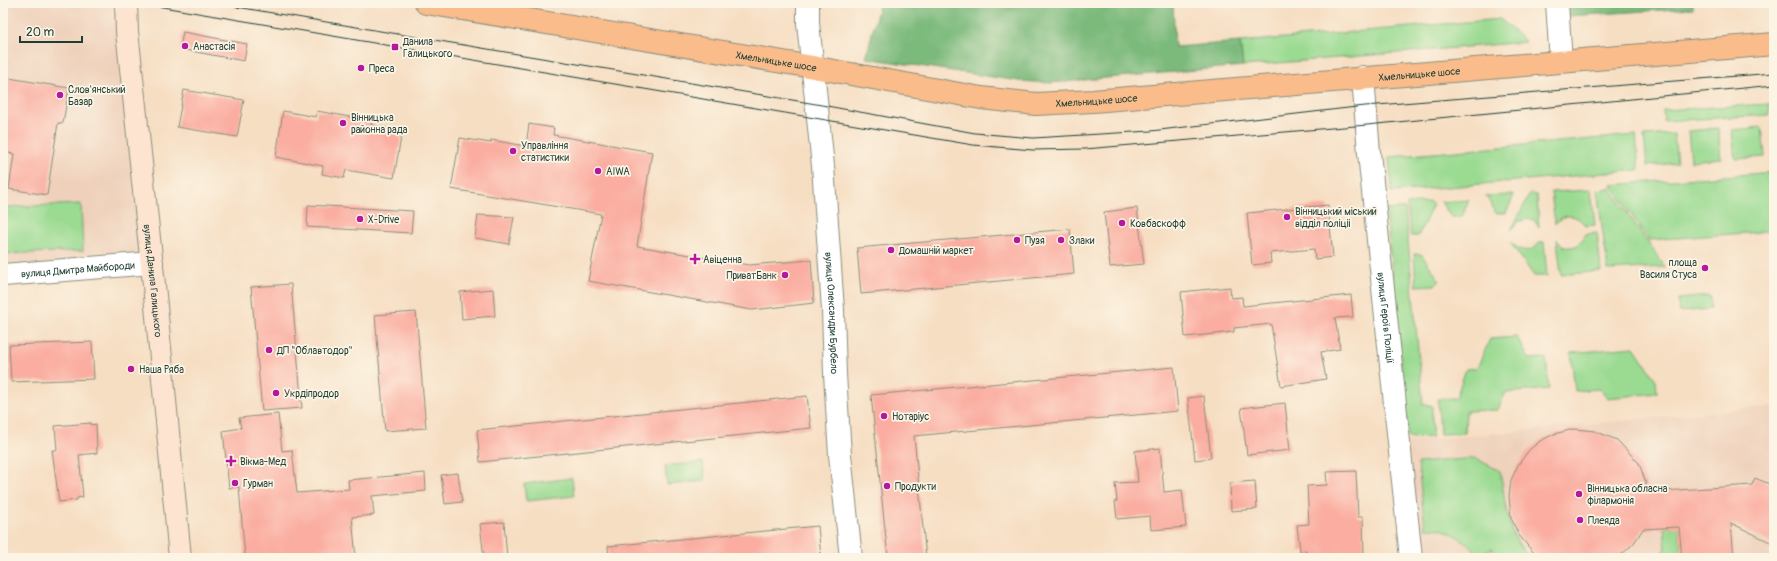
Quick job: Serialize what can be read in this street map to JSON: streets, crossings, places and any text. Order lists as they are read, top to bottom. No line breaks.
{"streets":{"main road":["Хмельницьке шосе","вулиця Данила Галицького"],"street":["вулиця Дмитра Майбороди","вулиця Олександри Бурбело","вулиця Героїв Поліції"]},"crossings":[["Хмельницьке шосе","вулиця Олександри Бурбело"],["Хмельницьке шосе","вулиця Героїв Поліції"],["вулиця Дмитра Майбороди","вулиця Данила Галицького"]],"places":{"other":["Анастасія","Преса","Слов'янський Базар","Вінницька районна рада","Управління статистики","AIWA","Вінницький міський відділ поліціі","X-Drive","Ковбаскофф","Пузя","Злаки","Домашній маркет","площа Василя Стуса","ПриватБанк","ДП \"Облавтодор\"","Наша Ряба","Укрдіпродор","Нотаріус","Гурман","Продукти","Вінницька обласна філармонія","Плеяда"],"transit":["Данила Галицького"],"health":["Авіценна","Вікма-Мед"]},"scale_bar":"20 m"}
